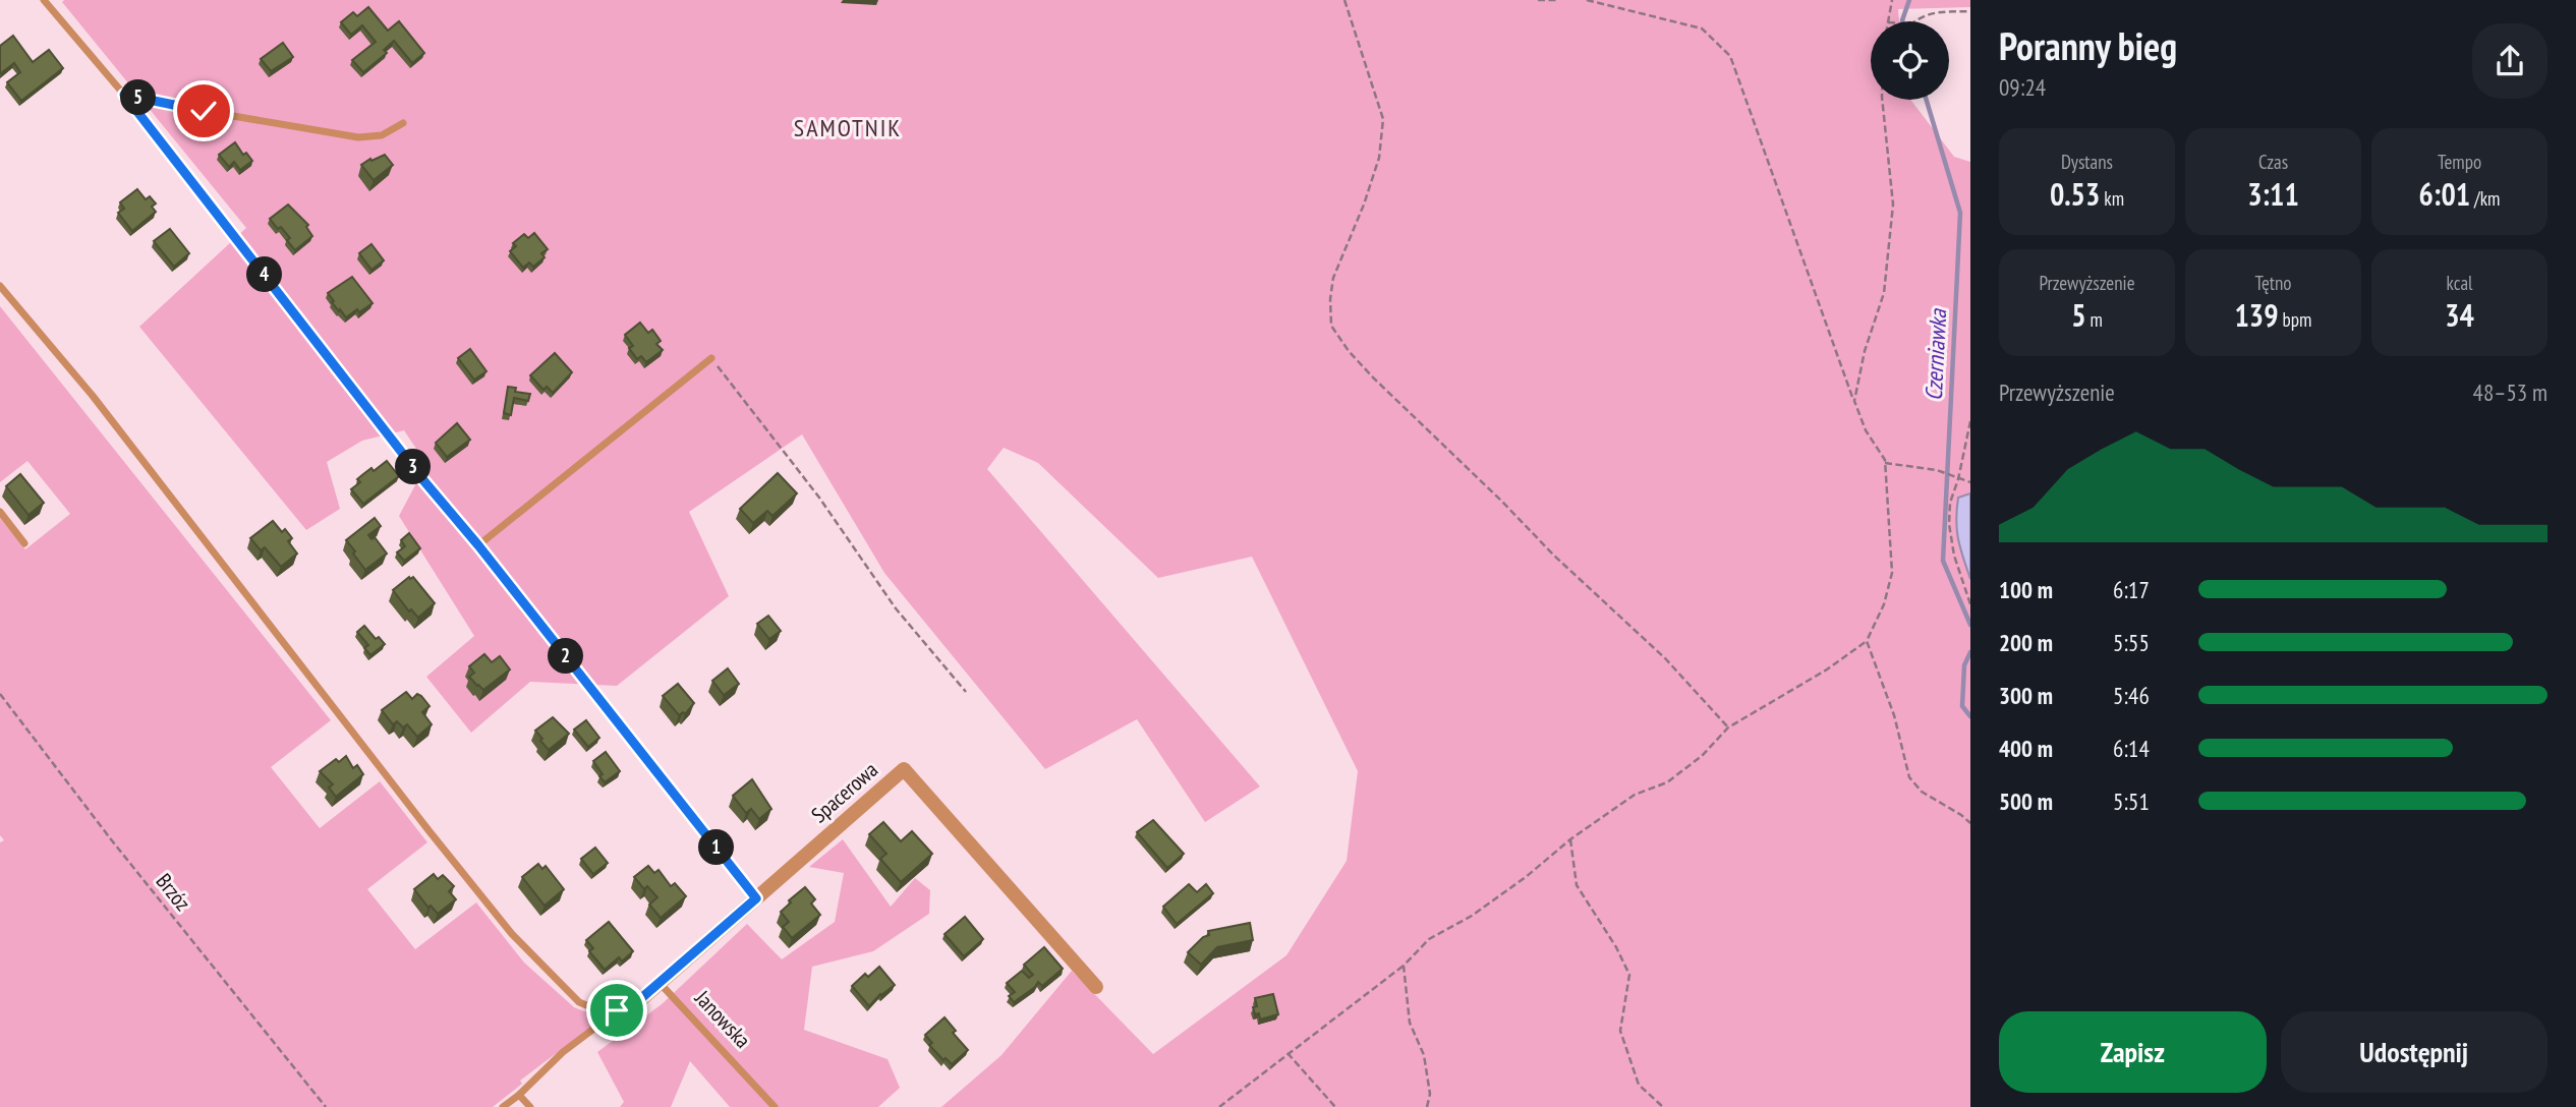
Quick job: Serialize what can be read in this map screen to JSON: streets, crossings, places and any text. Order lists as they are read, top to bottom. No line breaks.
{"streets":{"street":["Spacerowa"],"lane":["Janowska"],"path":["Brzóz"]},"crossings":[["Spacerowa","Janowska"]],"districts":["SAMOTNIK"],"water":["Czerniawka"],"page":{"heading":["Poranny bieg","09:24"],"pins":["5","4","3","2","1"],"stats":[["Dystans","0.53 km"],["Czas","3:11"],["Tempo","6:01 /km"],["Przewyższenie","5 m"],["Tętno","139 bpm"],["kcal","34"]],"chart":["Przewyższenie","48–53 m"],"list":[{"name":"100 m","note":"6:17"},{"name":"200 m","note":"5:55"},{"name":"300 m","note":"5:46"},{"name":"400 m","note":"6:14"},{"name":"500 m","note":"5:51"}],"buttons":["Zapisz","Udostępnij"]}}
